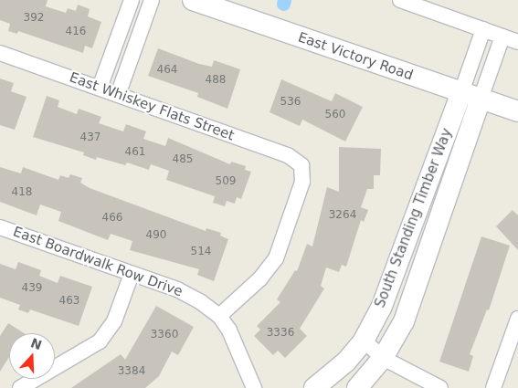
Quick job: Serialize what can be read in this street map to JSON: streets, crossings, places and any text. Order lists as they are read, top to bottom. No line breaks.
{"streets":{"street":["East Victory Road","East Whiskey Flats Street","South Standing Timber Way","East Boardwalk Row Drive"]},"crossings":[["East Victory Road","South Standing Timber Way"],["East Whiskey Flats Street","East Boardwalk Row Drive"]],"house_numbers":["392","416","464","488","536","560","437","461","485","509","418","3264","466","490","514","439","463","3336","3360","3384"],"north":"top"}
